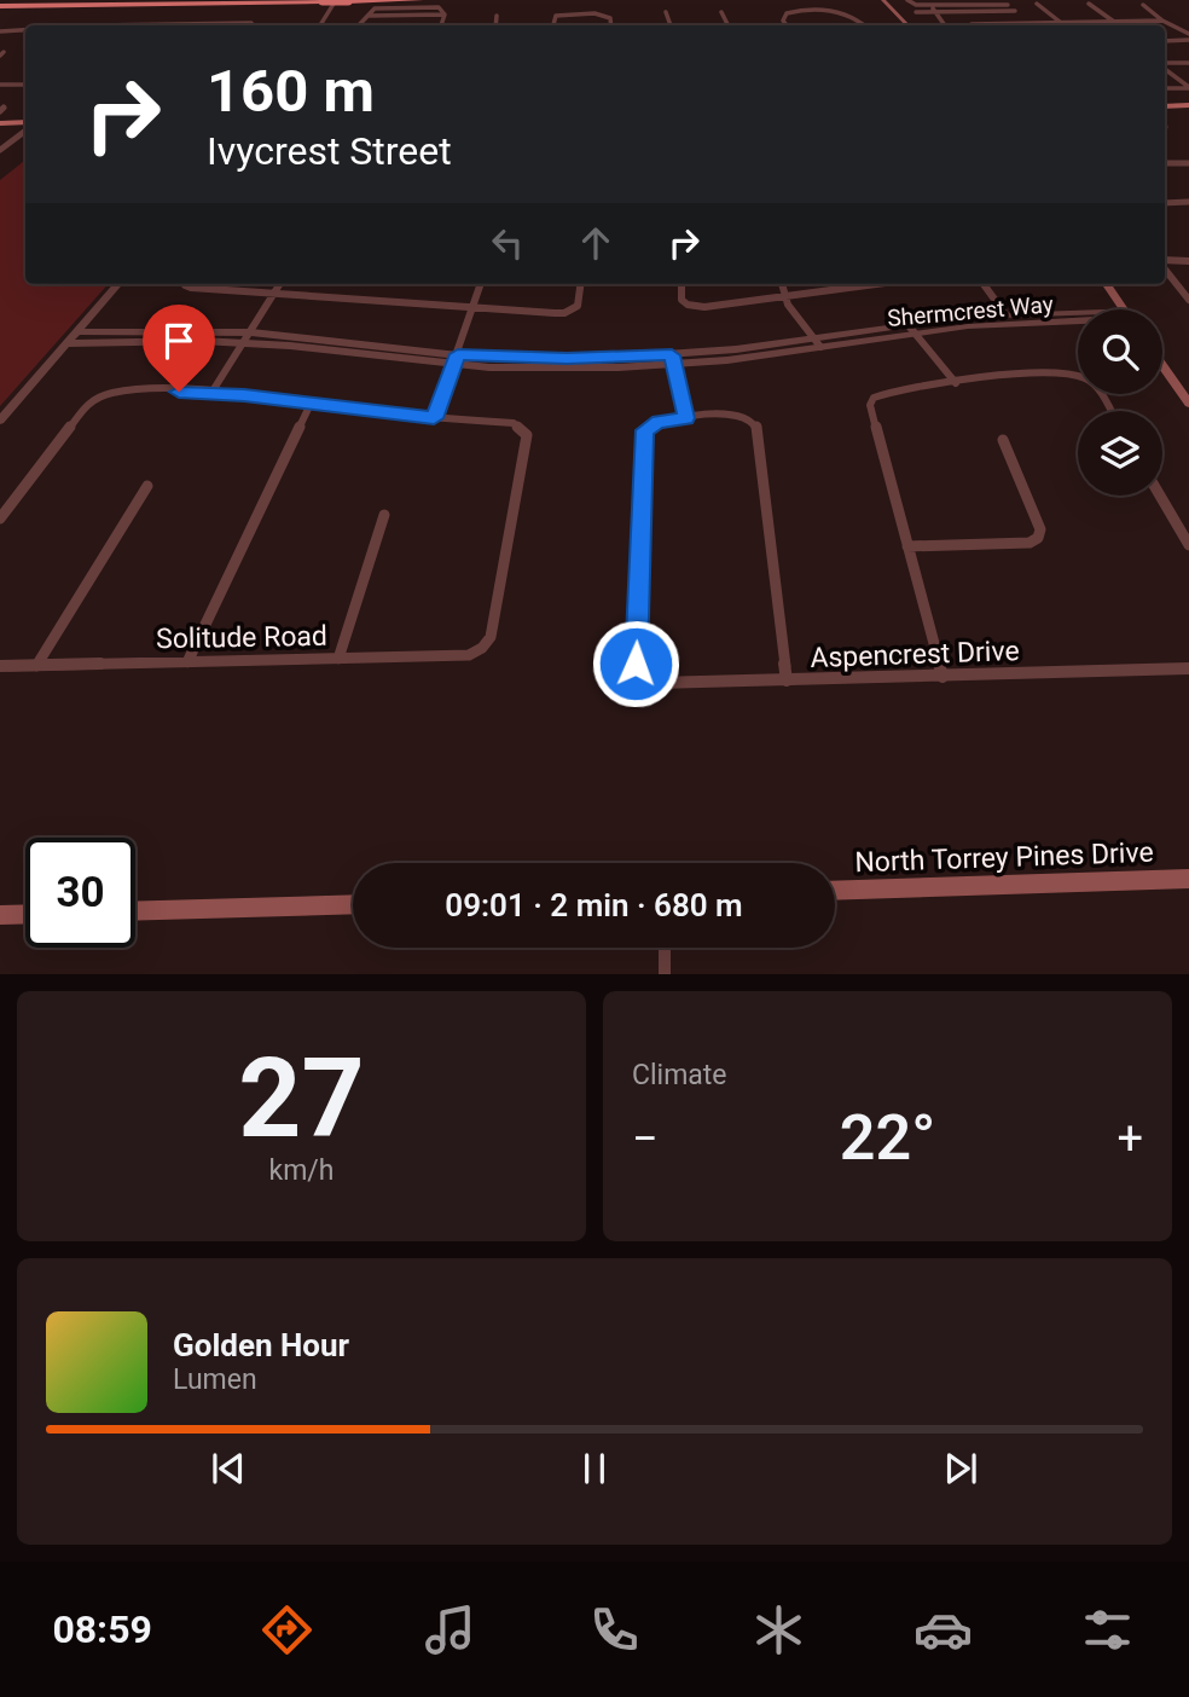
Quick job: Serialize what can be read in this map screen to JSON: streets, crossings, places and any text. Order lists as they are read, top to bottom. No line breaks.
{"streets":{"main road":["North Torrey Pines Drive"],"street":["Shermcrest Way","Solitude Road","Aspencrest Drive"]},"page":{"turn":["160 m","Ivycrest Street"],"limit":"30","trip":"09:01 · 2 min · 680 m","tile":[["27","km/h"],"Climate"],"heat":["−","22°","+"],"song":["Golden Hour","Lumen"],"tabs":"08:59"}}
